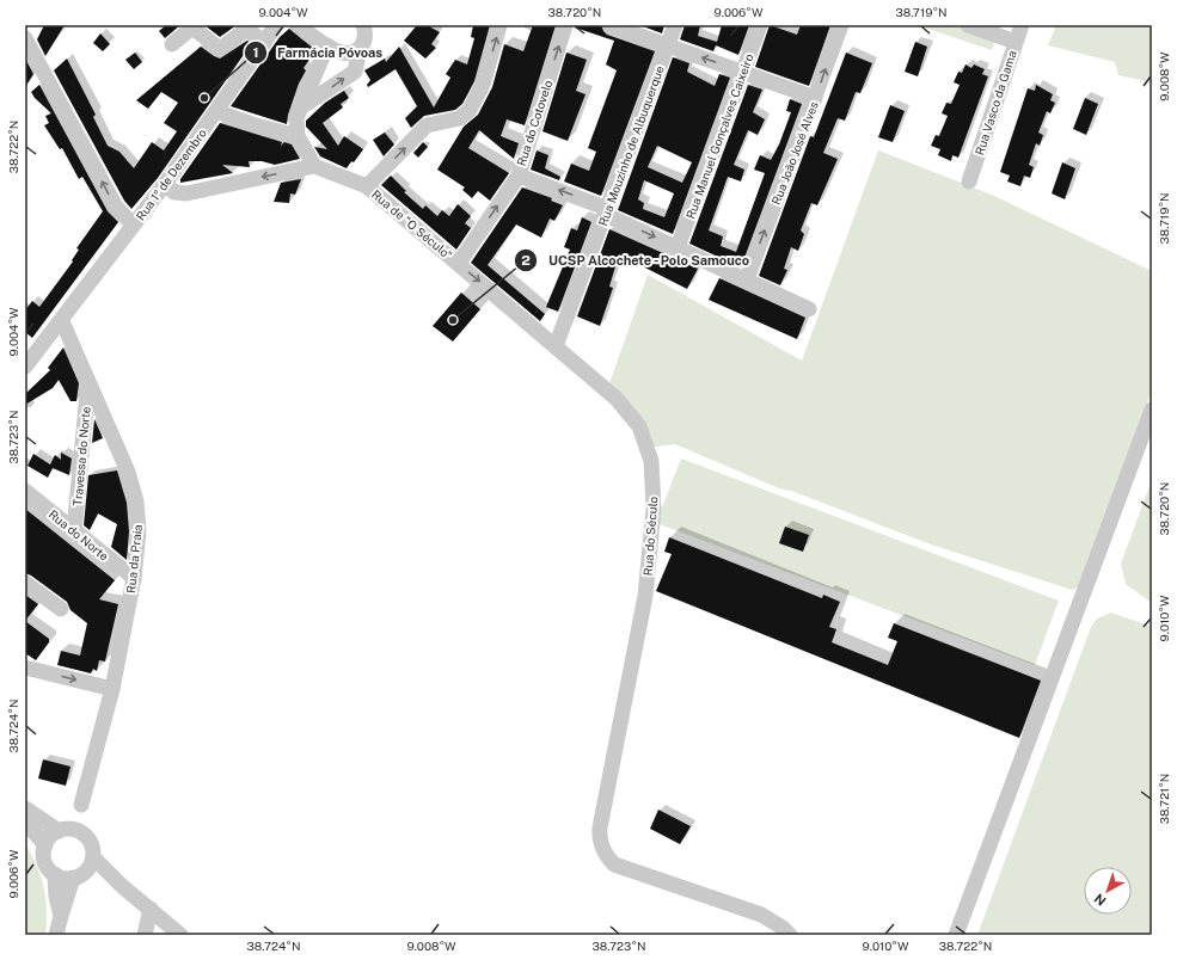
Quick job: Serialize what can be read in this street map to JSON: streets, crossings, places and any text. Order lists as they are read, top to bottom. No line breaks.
{"streets":{"street":["Rua Vasco da Gama","Rua do Cotovelo","Rua Manuel Gonçalves Caixeiro","Rua Mouzinho de Albuquerque","Rua João José Alves","Rua 1º de Dezembro","Rua de \"O Século\"","Travessa do Norte","Rua do Norte","Rua do Século","Rua da Praia"]},"crossings":[["Rua do Cotovelo","Rua de \"O Século\""],["Rua Mouzinho de Albuquerque","Rua de \"O Século\""],["Rua Mouzinho de Albuquerque","Rua do Século"],["Rua 1º de Dezembro","Rua da Praia"],["Rua de \"O Século\"","Rua do Século"],["Travessa do Norte","Rua do Norte"],["Travessa do Norte","Rua da Praia"],["Rua do Norte","Rua da Praia"]],"one_way":["Rua João José Alves"],"places":["Farmácia Póvoas","UCSP Alcochete - Polo Samouco"],"north":"bottom left","coordinates":["9.004°W","38.720°N","9.006°W","38.719°N","9.008°W","38.722°N","38.723°N","9.010°W","38.724°N","38.721°N"]}
